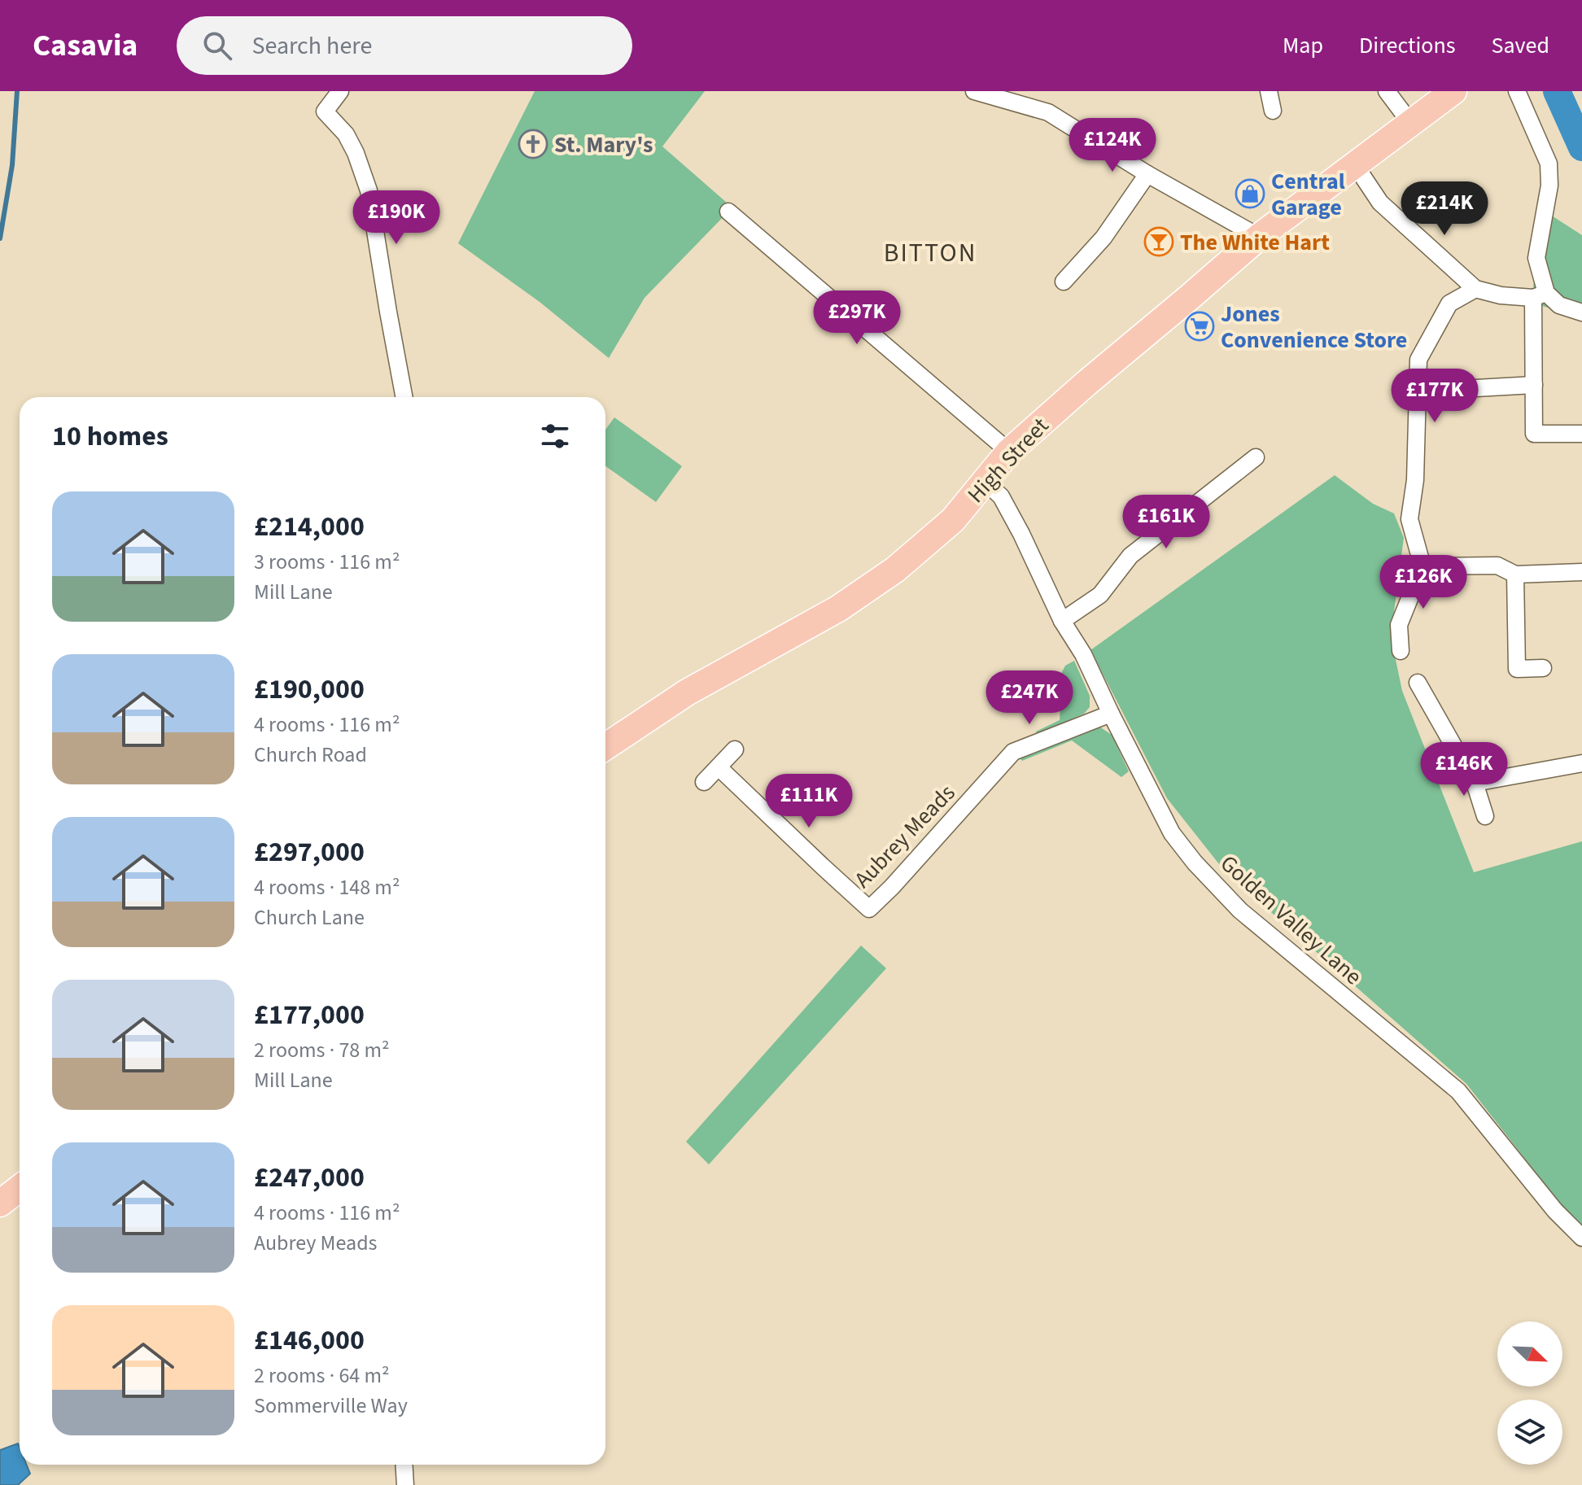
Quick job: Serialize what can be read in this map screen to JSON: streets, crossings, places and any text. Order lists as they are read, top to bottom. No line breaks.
{"streets":{"main road":["High Street"],"street":["Aubrey Meads","Golden Valley Lane"]},"crossings":[["High Street","Golden Valley Lane"],["Aubrey Meads","Golden Valley Lane"]],"districts":["BITTON"],"places":{"church":["St. Mary's"],"shop":["Central Garage"],"bar":["The White Hart"],"supermarket":["Jones Convenience Store"]},"north":"bottom right","page":{"header":"Casavia","search":"Search here","nav":["Map","Directions","Saved"],"price":["£124K","£214K","£190K","£297K","£177K","£161K","£126K","£247K","£146K","£111K"],"heading":"10 homes","list":[{"name":"£214,000","note":"3 rooms · 116 m² · Mill Lane"},{"name":"£190,000","note":"4 rooms · 116 m² · Church Road"},{"name":"£297,000","note":"4 rooms · 148 m² · Church Lane"},{"name":"£177,000","note":"2 rooms · 78 m² · Mill Lane"},{"name":"£247,000","note":"4 rooms · 116 m² · Aubrey Meads"},{"name":"£146,000","note":"2 rooms · 64 m² · Sommerville Way"}]}}
